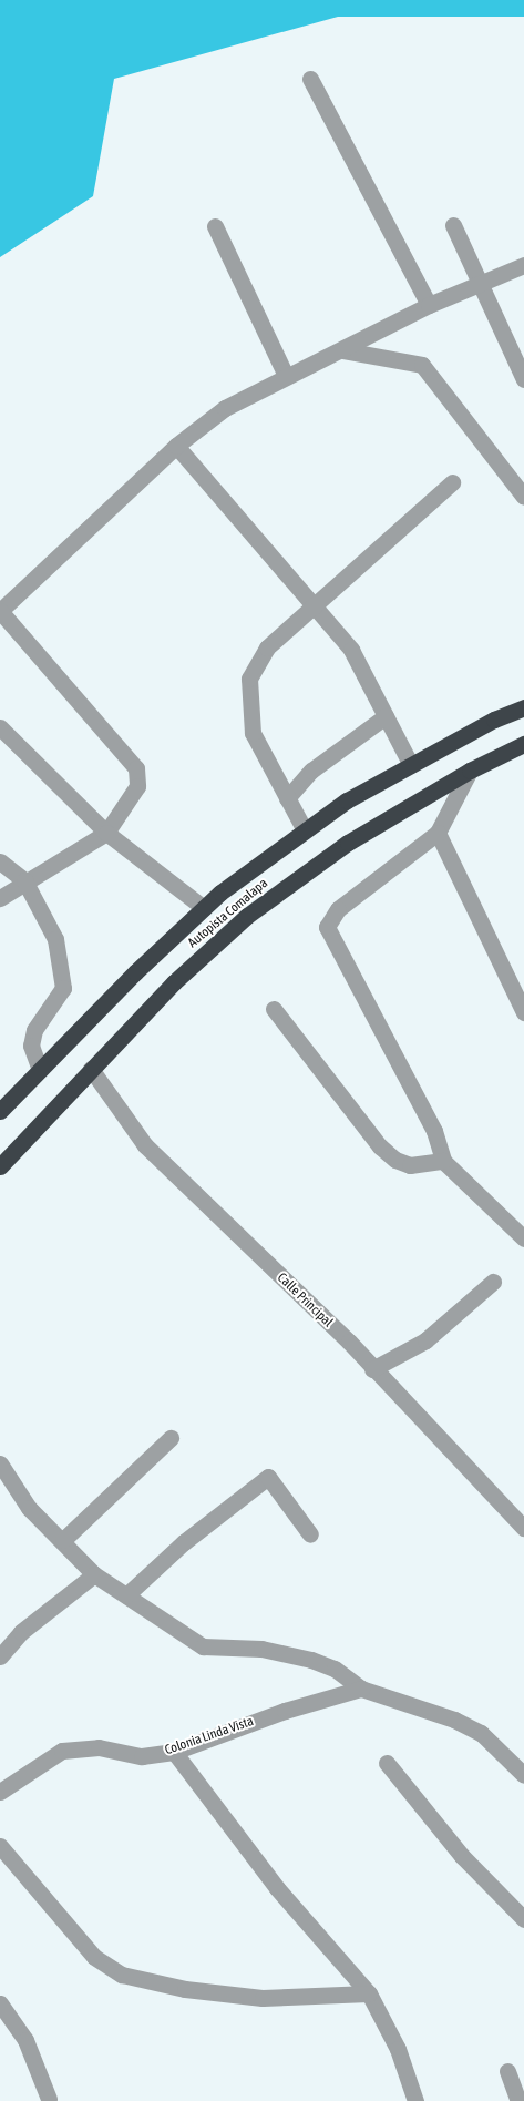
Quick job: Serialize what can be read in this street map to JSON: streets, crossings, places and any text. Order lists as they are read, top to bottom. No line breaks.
{"streets":{"highway":["Autopista Comalapa"],"street":["Calle Principal","Colonia Linda Vista"]},"crossings":[["Autopista Comalapa","Calle Principal"]]}
